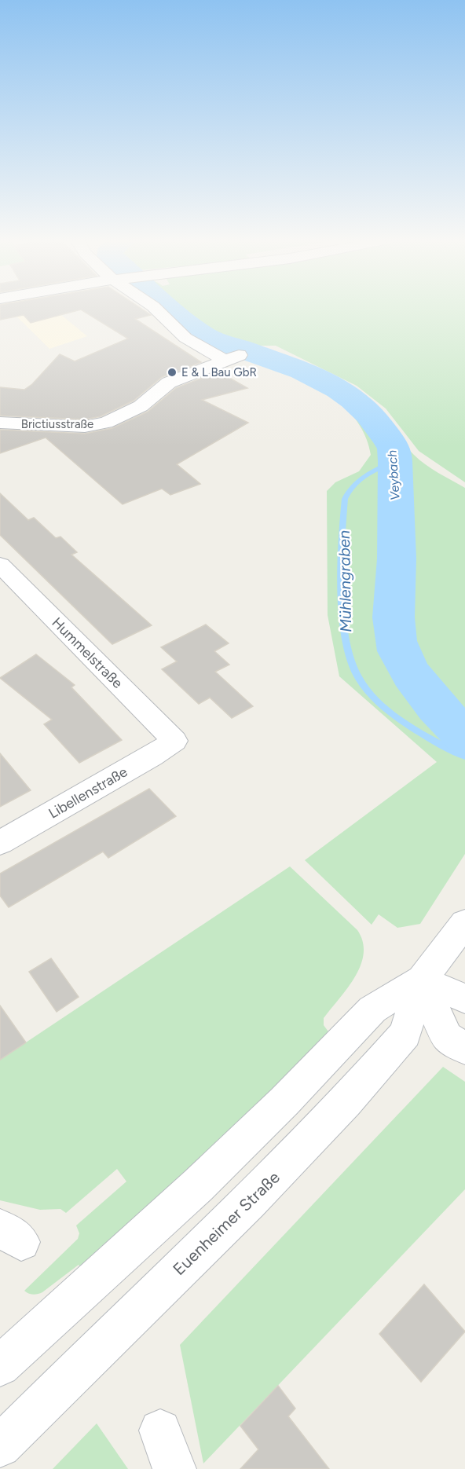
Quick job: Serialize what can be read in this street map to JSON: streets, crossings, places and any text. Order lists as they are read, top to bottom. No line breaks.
{"streets":{"street":["Brictiusstraße","Hummelstraße","Libellenstraße","Euenheimer Straße"]},"crossings":[["Hummelstraße","Libellenstraße"]],"water":["Veybach","Mühlengraben"],"places":["E & L Bau GbR"]}
